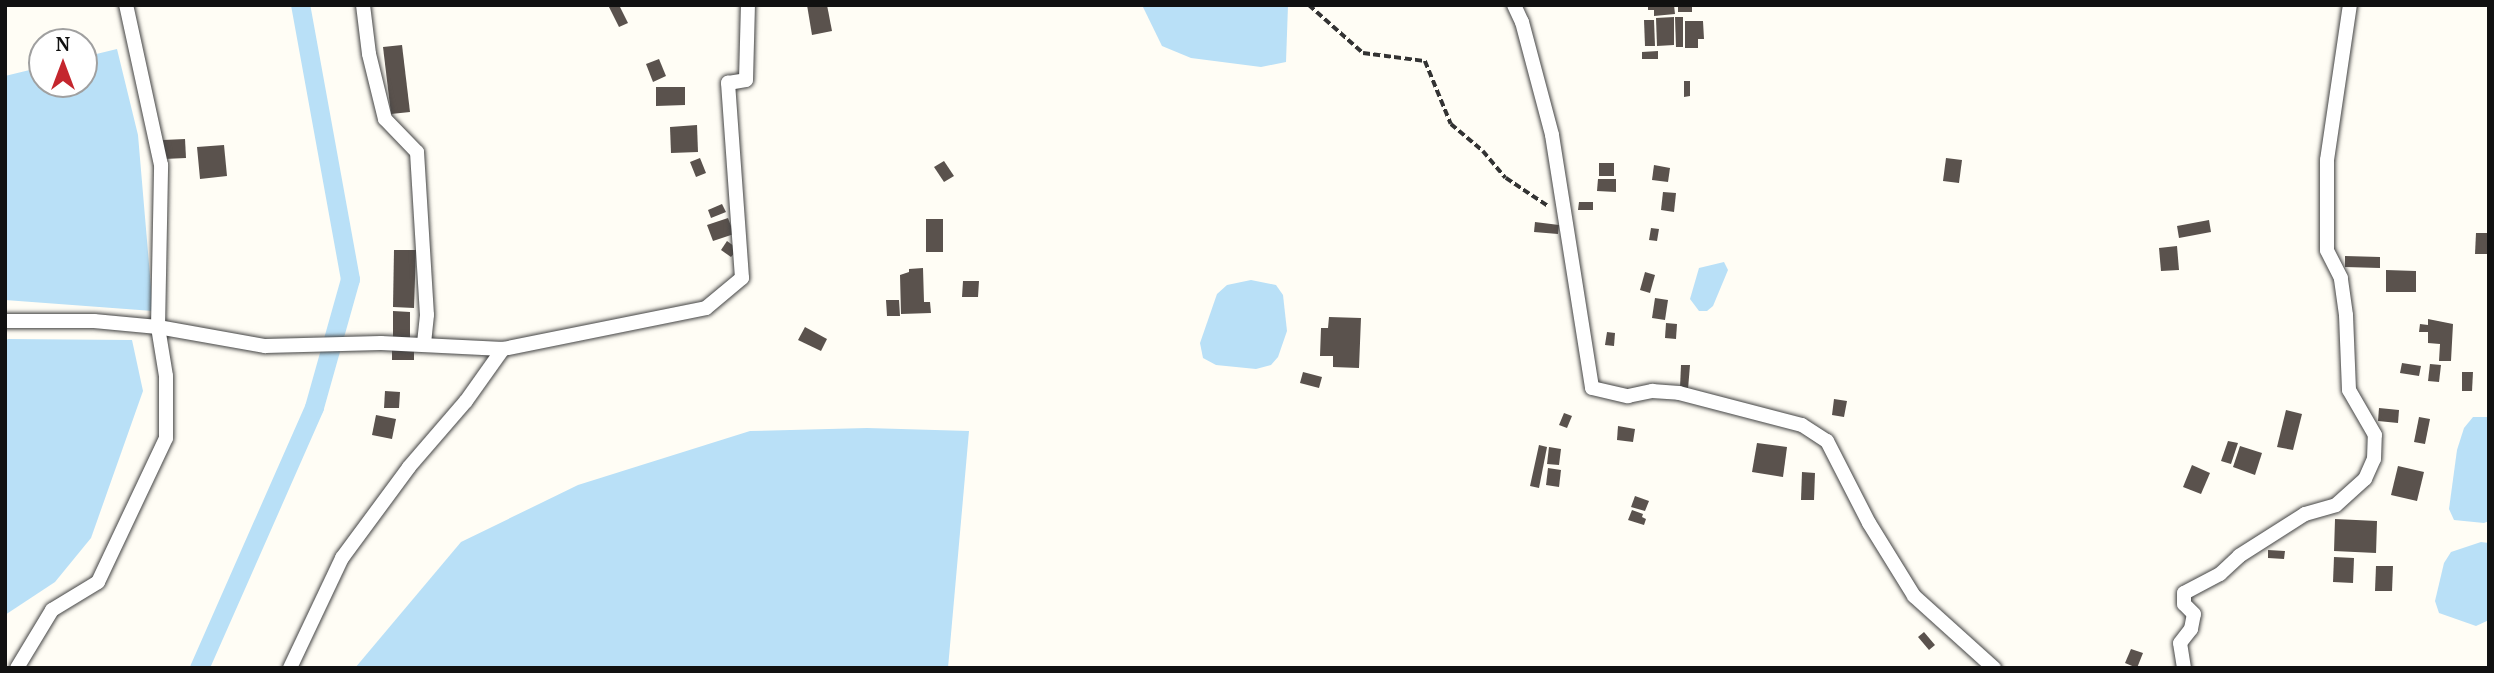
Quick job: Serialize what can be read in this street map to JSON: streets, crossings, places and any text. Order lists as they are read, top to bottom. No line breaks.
{"north":"top"}
